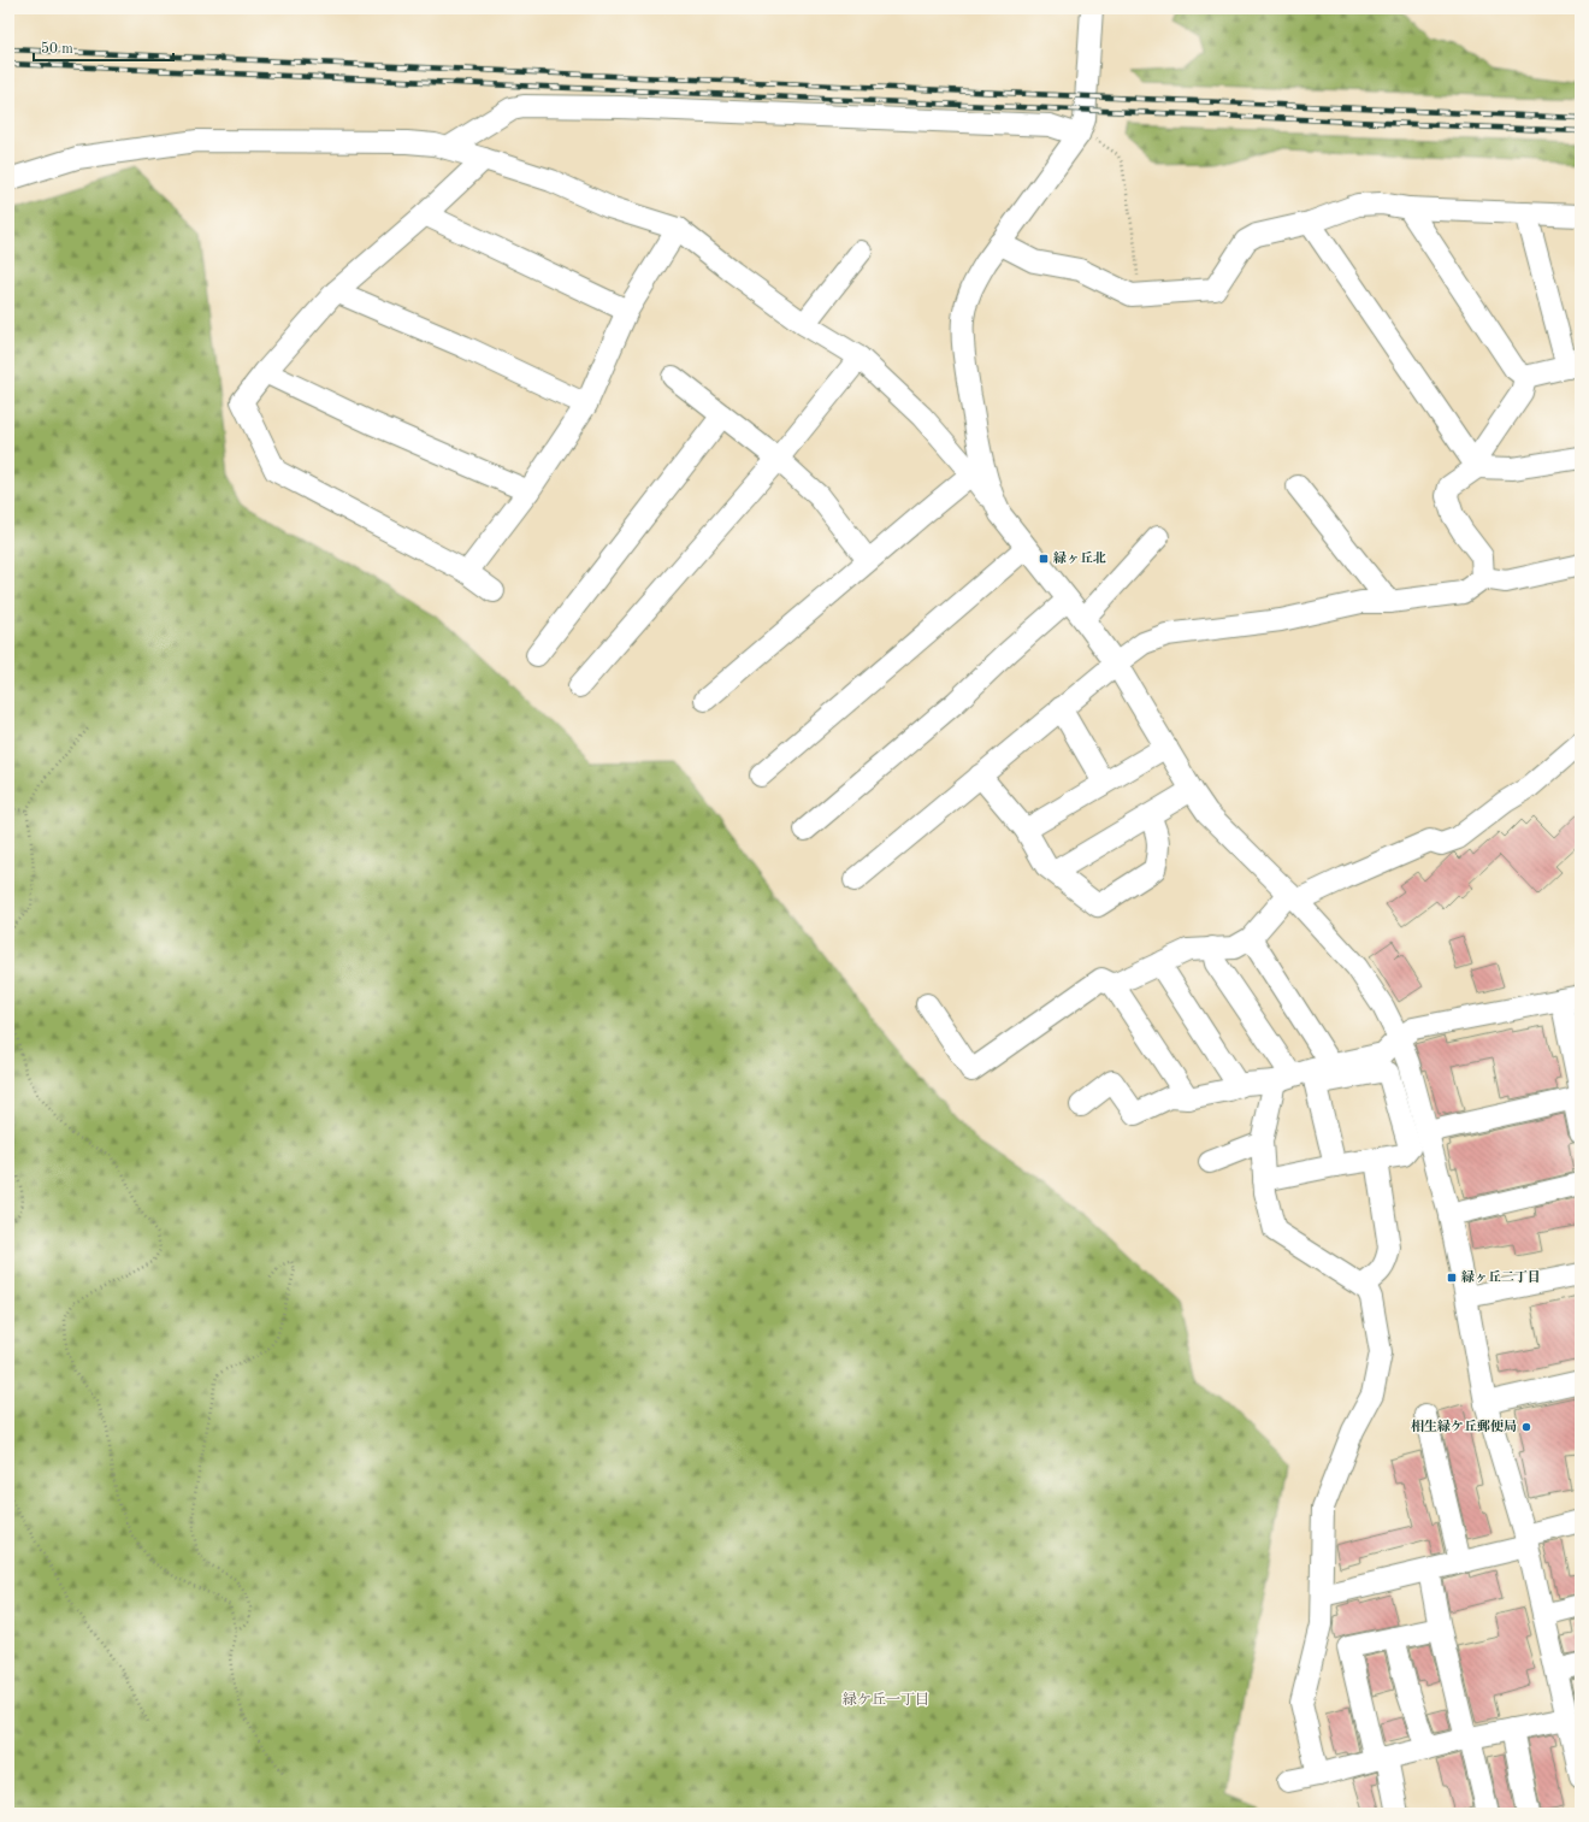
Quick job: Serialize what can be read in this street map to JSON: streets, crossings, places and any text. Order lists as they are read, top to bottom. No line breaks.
{"districts":["緑ケ丘一丁目"],"places":{"transit":["緑ヶ丘北","緑ヶ丘二丁目"],"other":["相生緑ケ丘郵便局"]},"scale_bar":"50 m"}
